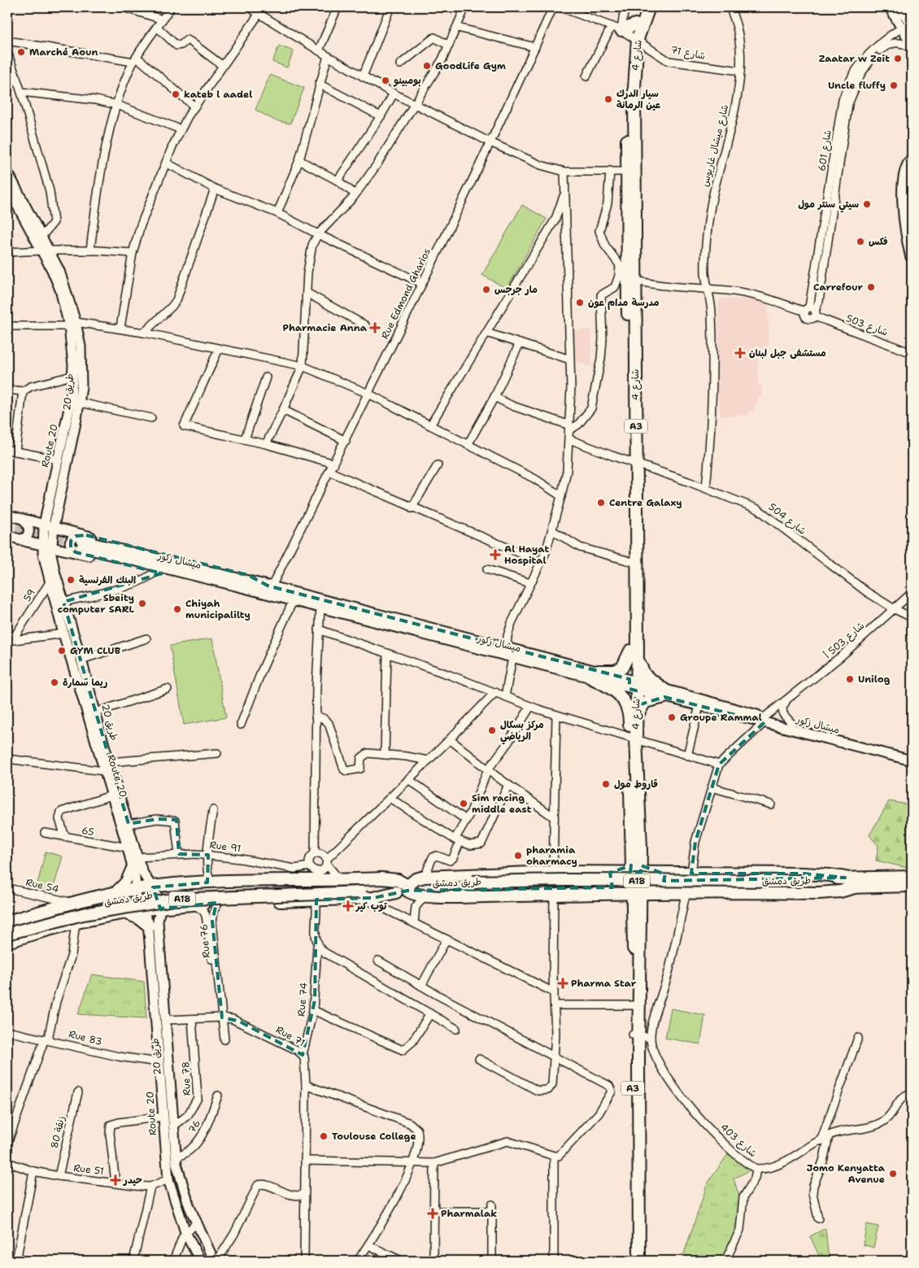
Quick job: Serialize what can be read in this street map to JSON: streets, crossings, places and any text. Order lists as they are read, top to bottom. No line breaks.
{"streets":{"highway":["شارع 4","A3","A18","طريق دمشق"],"main road":["طريق 20","Route 20","ميشال زكور"],"street":["شارع 71","شارع ميشال غاريوس","شارع 601","Rue Edmond Gharios","شارع 503","شارع 504","59","شارع 503 أ","65","Rue 91","Rue 54","Rue 76","Rue 74","Rue 71","Rue 83","Rue 78","76","زنقة 80","شارع 403","Rue 51"]},"crossings":[["شارع 71","شارع 4"],["شارع 71","شارع ميشال غاريوس"],["شارع 4","A3"],["شارع 4","شارع 504"],["شارع 4","ميشال زكور"],["شارع ميشال غاريوس","شارع 503"],["شارع ميشال غاريوس","شارع 504"],["شارع 601","شارع 503"],["Rue Edmond Gharios","ميشال زكور"],["طريق 20","Route 20"],["طريق 20","Rue 91"],["طريق 20","Rue 71"],["طريق 20","Rue 78"],["طريق 20","76"],["Route 20","59"],["Route 20","65"],["Route 20","Rue 83"],["Route 20","Rue 51"],["شارع 504","شارع 503 أ"],["ميشال زكور","شارع 503 أ"],["Rue 76","Rue 71"],["Rue 74","Rue 71"],["Rue 71","Rue 78"],["زنقة 80","Rue 51"]],"places":{"other":["Marché Aoun","Zaatar w Zeit","GoodLife Gym","بومبينو","Uncle fluffy","kateb l aadel","سيار الدرك عين الرمانة","سيتي سنتر مول","فكس","Carrefour","مار جرجس","مدرسة مدام عون","Centre Galaxy","البنك الفرنسية","Sbeity computer SARL","Chiyah municipalilty","GYM CLUB","Unilog","ريما سمارة","Groupe Rammal","مركز بسكال الرياضي","قاروط مول","Sim racing middle east","pharamia oharmacy","Toulouse College","Jomo Kenyatta Avenue"],"health":["Pharmacie Anna","مستشفى جبل لبنان","Al Hayat Hospital","توب كير","Pharma Star","حيدر","Pharmalak"]}}
